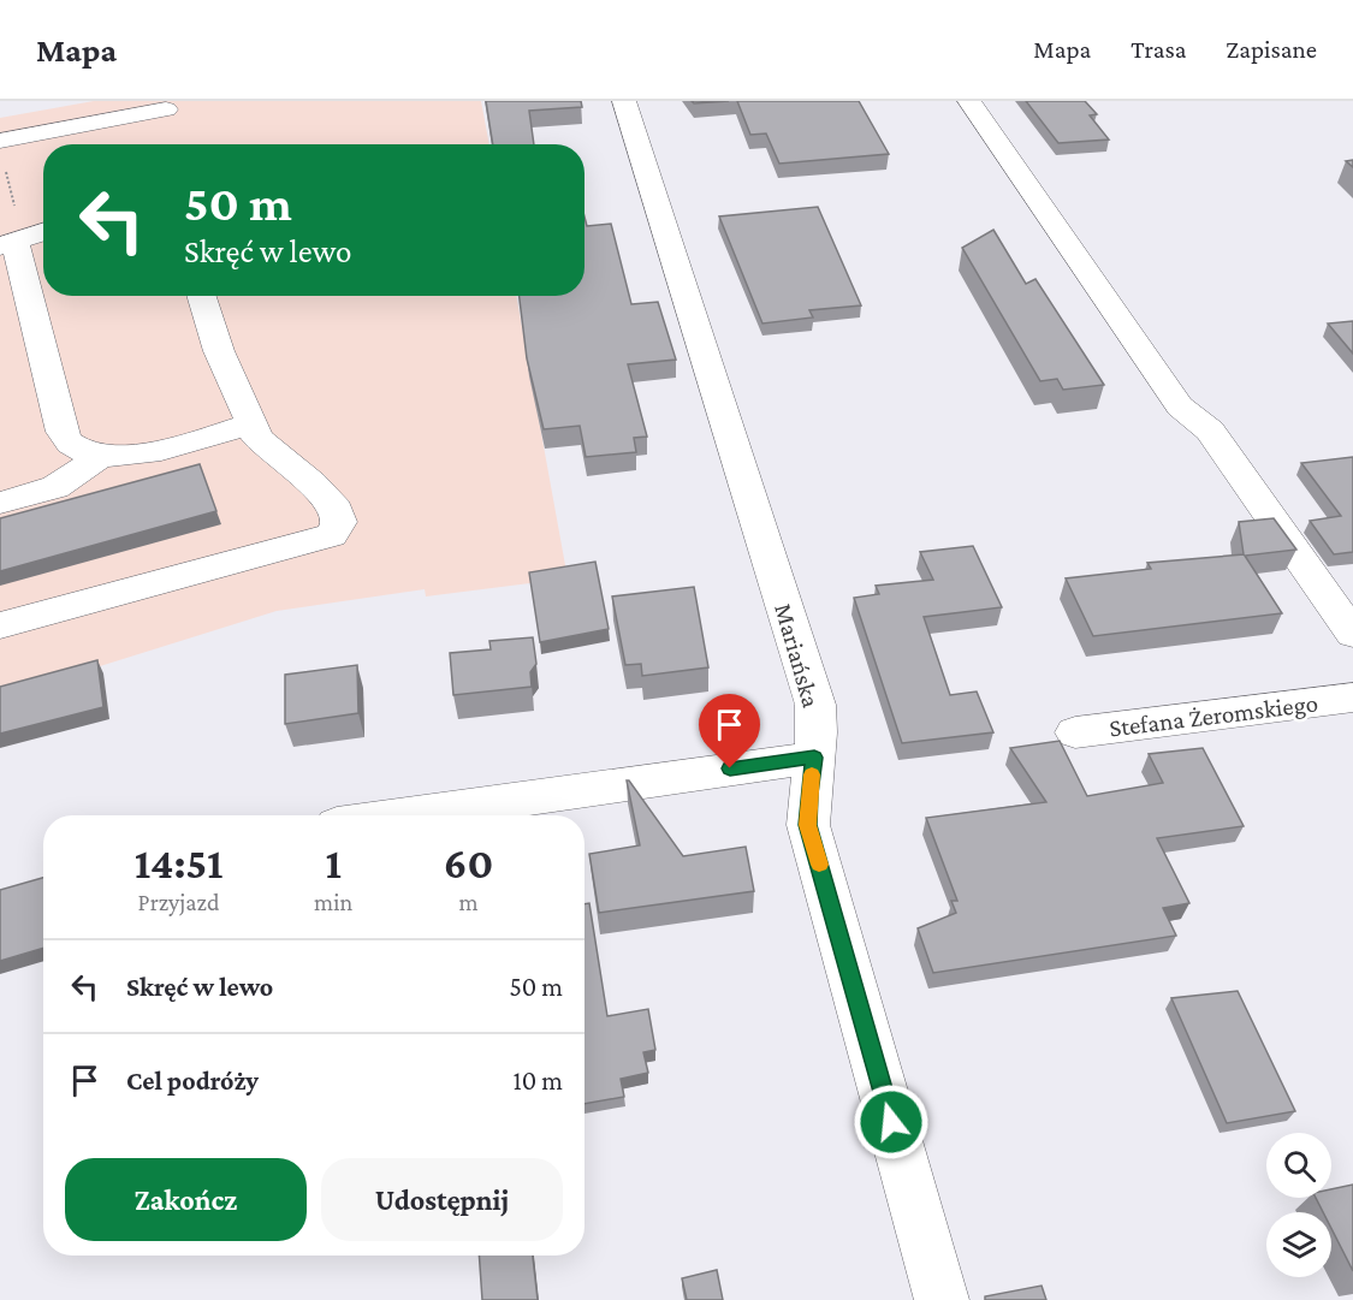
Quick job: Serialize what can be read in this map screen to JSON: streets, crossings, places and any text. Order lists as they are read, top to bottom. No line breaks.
{"streets":{"street":["Mariańska","Stefana Żeromskiego"]},"page":{"header":"Mapa","nav":["Mapa","Trasa","Zapisane"],"turn":["50 m","Skręć w lewo"],"eta":["14:51","Przyjazd","1","min","60","m"],"list":[{"name":"Skręć w lewo","value":"50 m"},{"name":"Cel podróży","value":"10 m"}],"buttons":["Zakończ","Udostępnij"]}}
